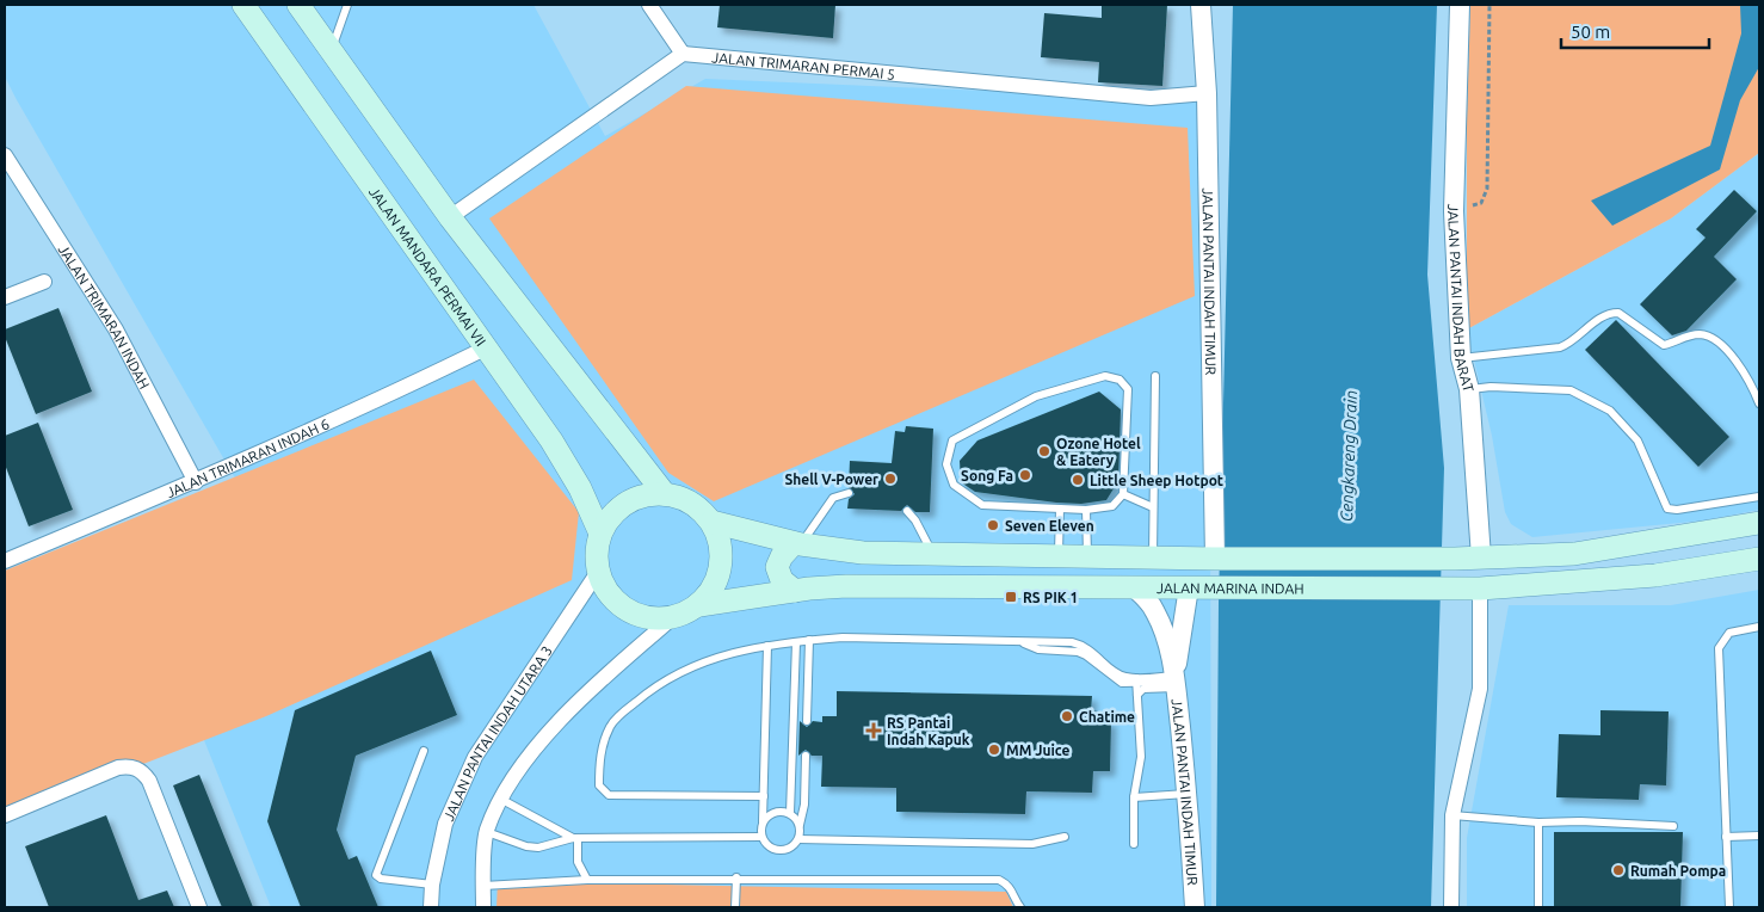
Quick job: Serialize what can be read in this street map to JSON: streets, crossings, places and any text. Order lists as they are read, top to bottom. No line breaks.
{"streets":{"main road":["JALAN MANDARA PERMAI VII","JALAN PANTAI INDAH BARAT","JALAN MARINA INDAH"],"street":["JALAN TRIMARAN PERMAI 5","JALAN PANTAI INDAH TIMUR","JALAN TRIMARAN INDAH","JALAN TRIMARAN INDAH 6","JALAN PANTAI INDAH UTARA 3"]},"crossings":[["JALAN TRIMARAN PERMAI 5","JALAN PANTAI INDAH TIMUR"],["JALAN MANDARA PERMAI VII","JALAN TRIMARAN INDAH 6"],["JALAN MANDARA PERMAI VII","JALAN MARINA INDAH"],["JALAN MANDARA PERMAI VII","JALAN PANTAI INDAH UTARA 3"],["JALAN PANTAI INDAH TIMUR","JALAN MARINA INDAH"],["JALAN PANTAI INDAH BARAT","JALAN MARINA INDAH"],["JALAN TRIMARAN INDAH","JALAN TRIMARAN INDAH 6"],["JALAN MARINA INDAH","JALAN PANTAI INDAH UTARA 3"]],"water":["Cengkareng Drain"],"places":{"other":["Ozone Hotel & Eatery","Song Fa","Shell V-Power","Little Sheep Hotpot","Seven Eleven","Chatime","MM Juice","Rumah Pompa"],"transit":["RS PIK 1"],"health":["RS Pantai Indah Kapuk"]},"scale_bar":"50 m"}
